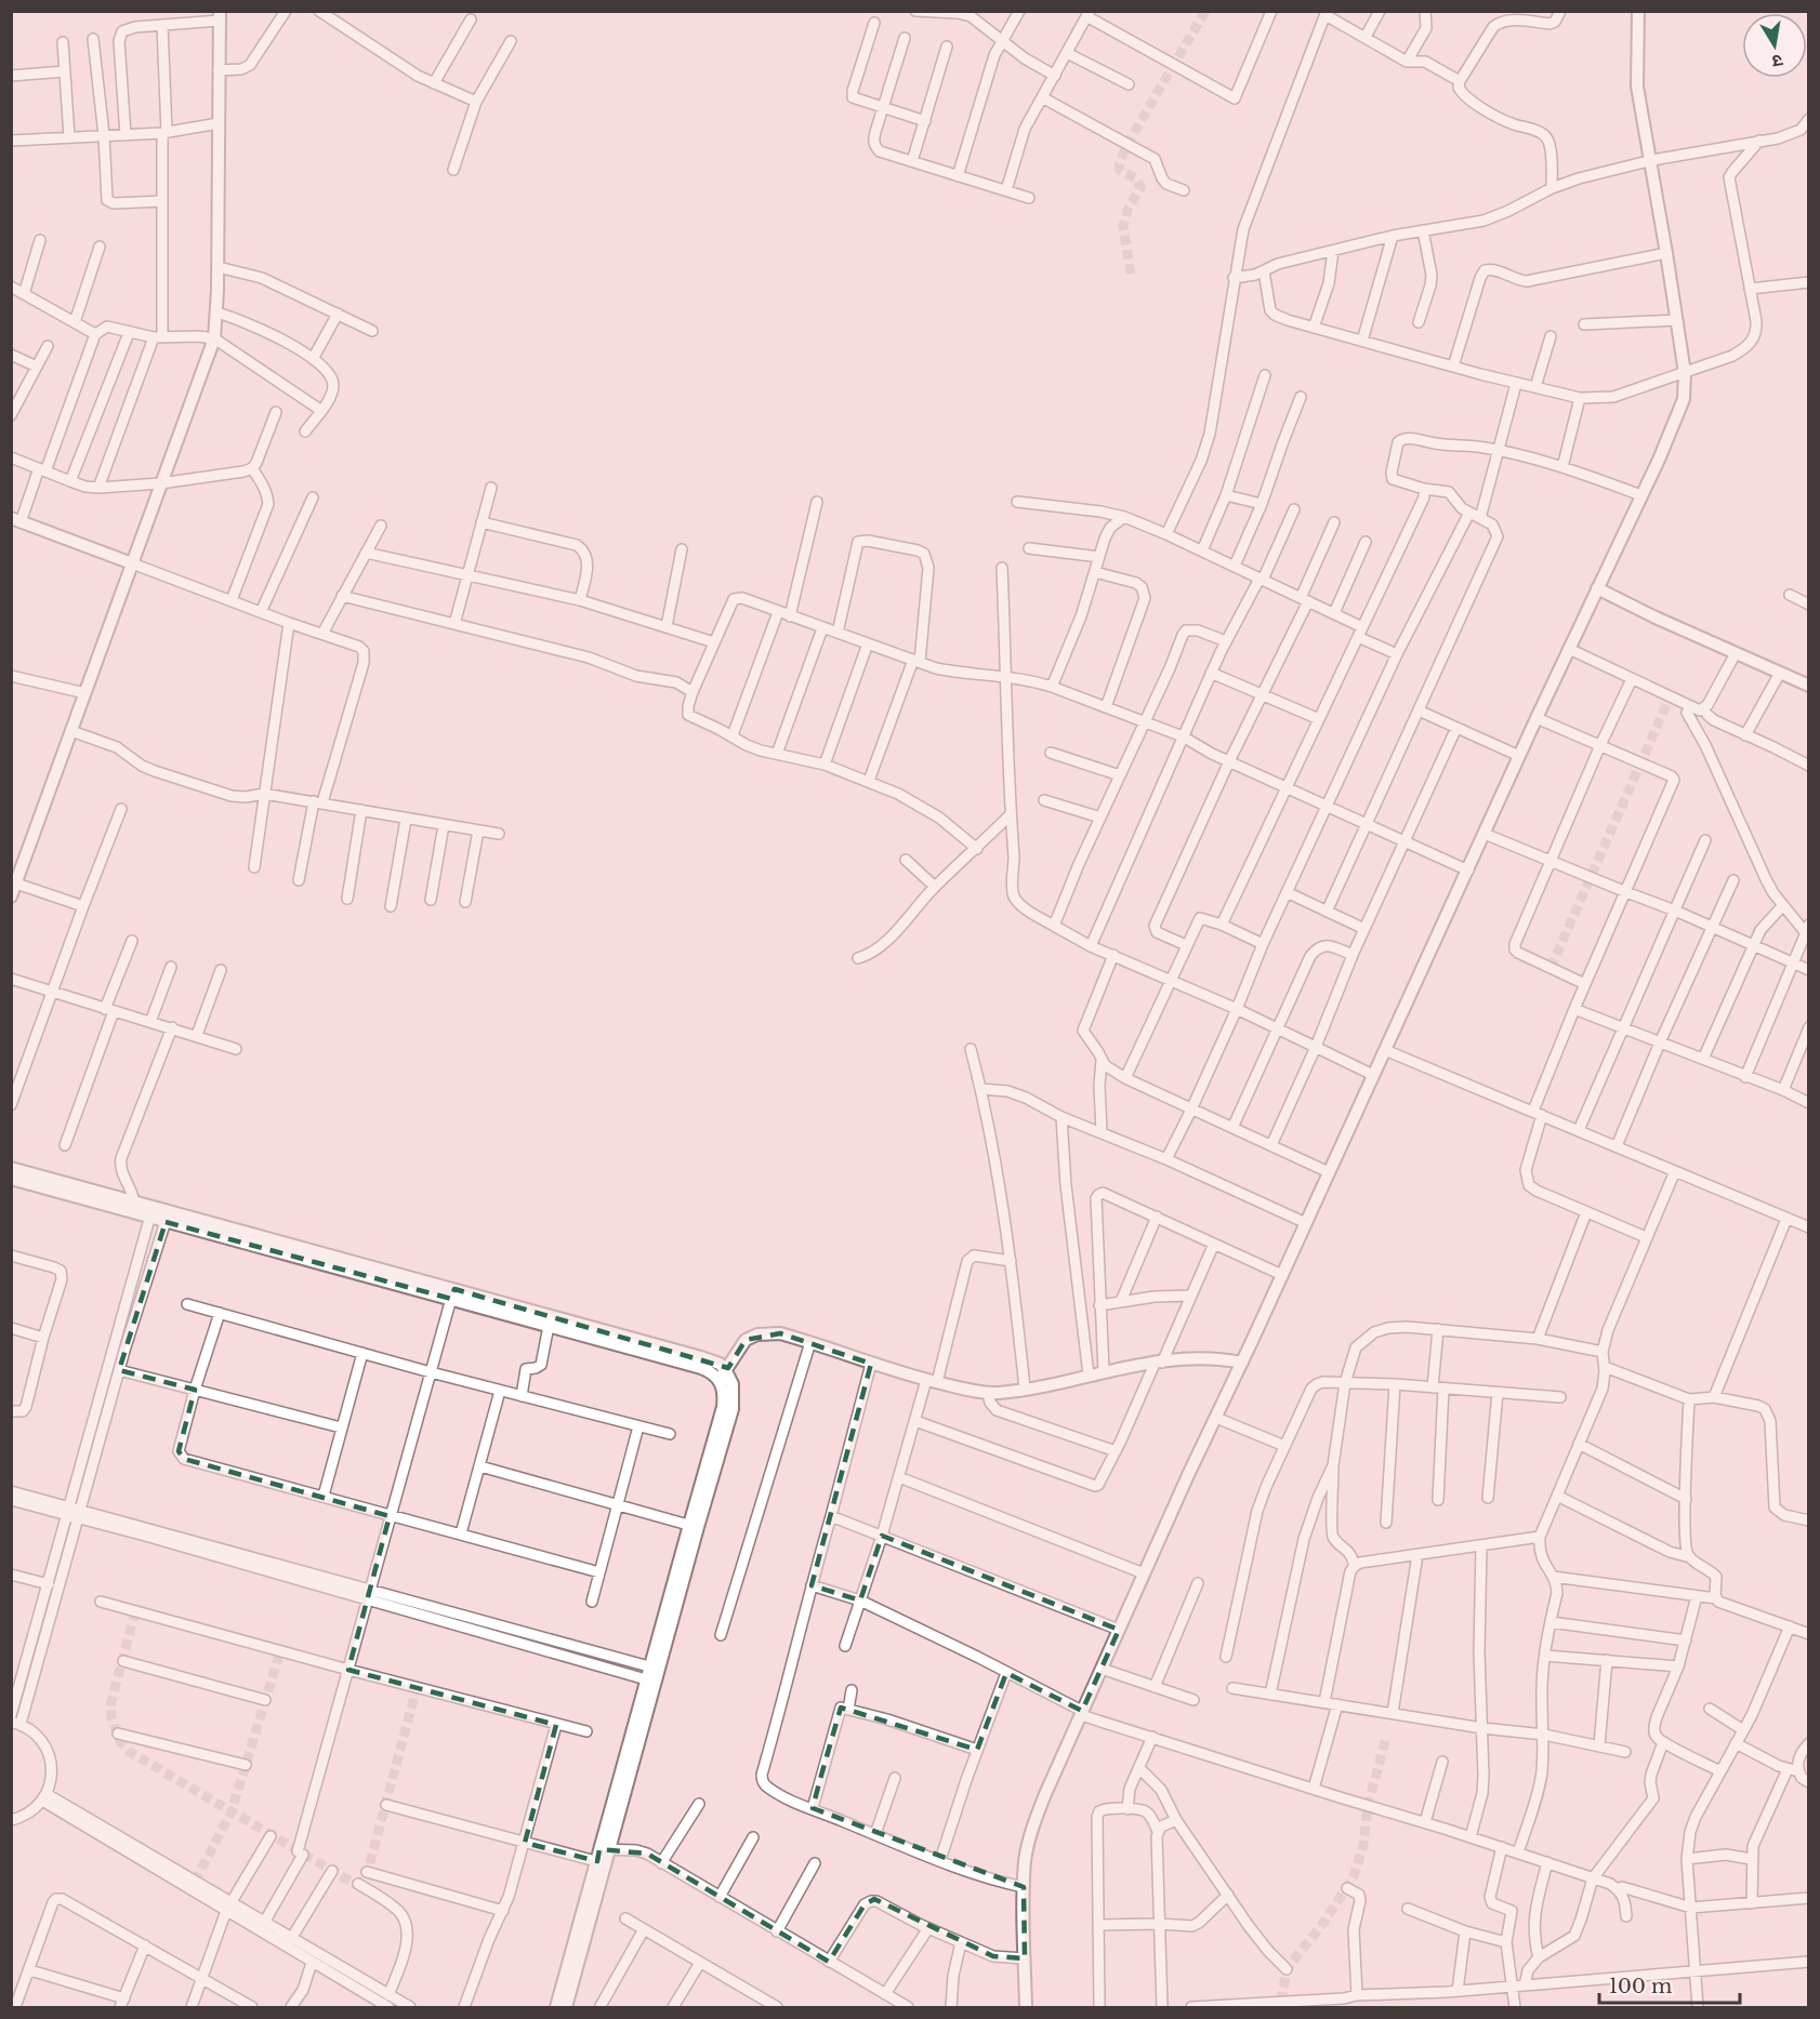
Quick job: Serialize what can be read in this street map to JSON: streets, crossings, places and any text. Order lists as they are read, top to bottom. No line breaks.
{"scale_bar":"100 m","north":"bottom"}
